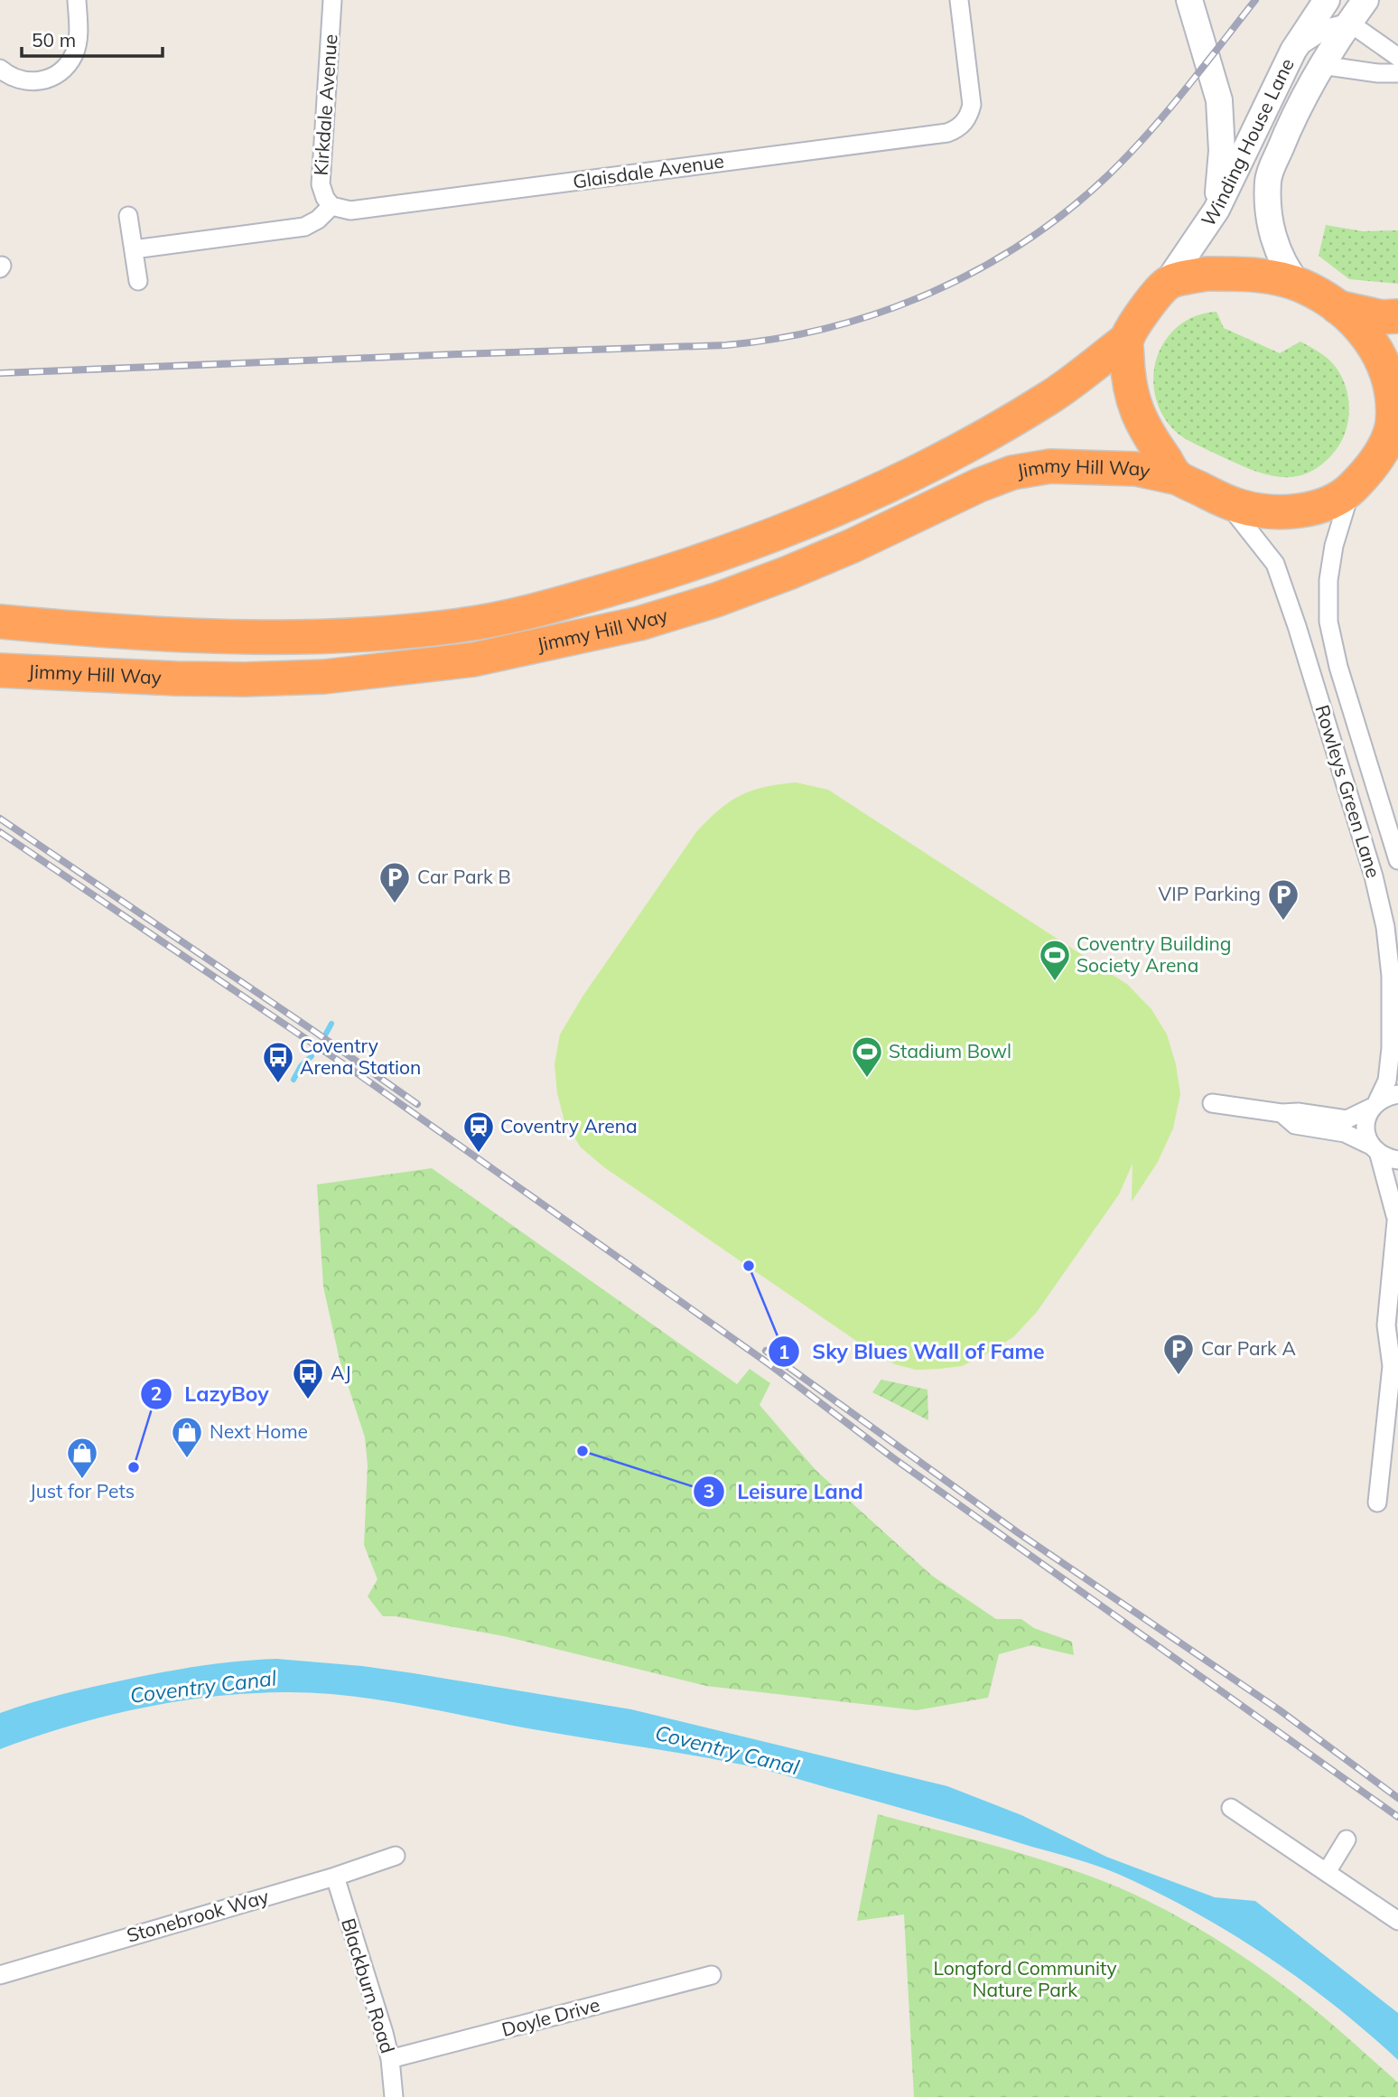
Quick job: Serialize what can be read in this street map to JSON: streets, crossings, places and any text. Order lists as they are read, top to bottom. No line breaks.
{"streets":{"highway":["Jimmy Hill Way"],"street":["Kirkdale Avenue","Winding House Lane","Glaisdale Avenue","Rowleys Green Lane","Stonebrook Way","Blackburn Road","Doyle Drive"]},"crossings":[["Kirkdale Avenue","Glaisdale Avenue"],["Jimmy Hill Way","Rowleys Green Lane"],["Stonebrook Way","Blackburn Road"],["Blackburn Road","Doyle Drive"]],"water":["Coventry Canal"],"parks":["Longford Community Nature Park"],"places":{"parking":["Car Park B","VIP Parking","Car Park A"],"sports":["Coventry Building Society Arena","Stadium Bowl"],"bus stop":["Coventry Arena Station","AJ"],"station":["Coventry Arena"],"other":["Sky Blues Wall of Fame","Leisure Land","LazyBoy"],"shop":["Next Home","Just for Pets"]},"scale_bar":"50 m"}
